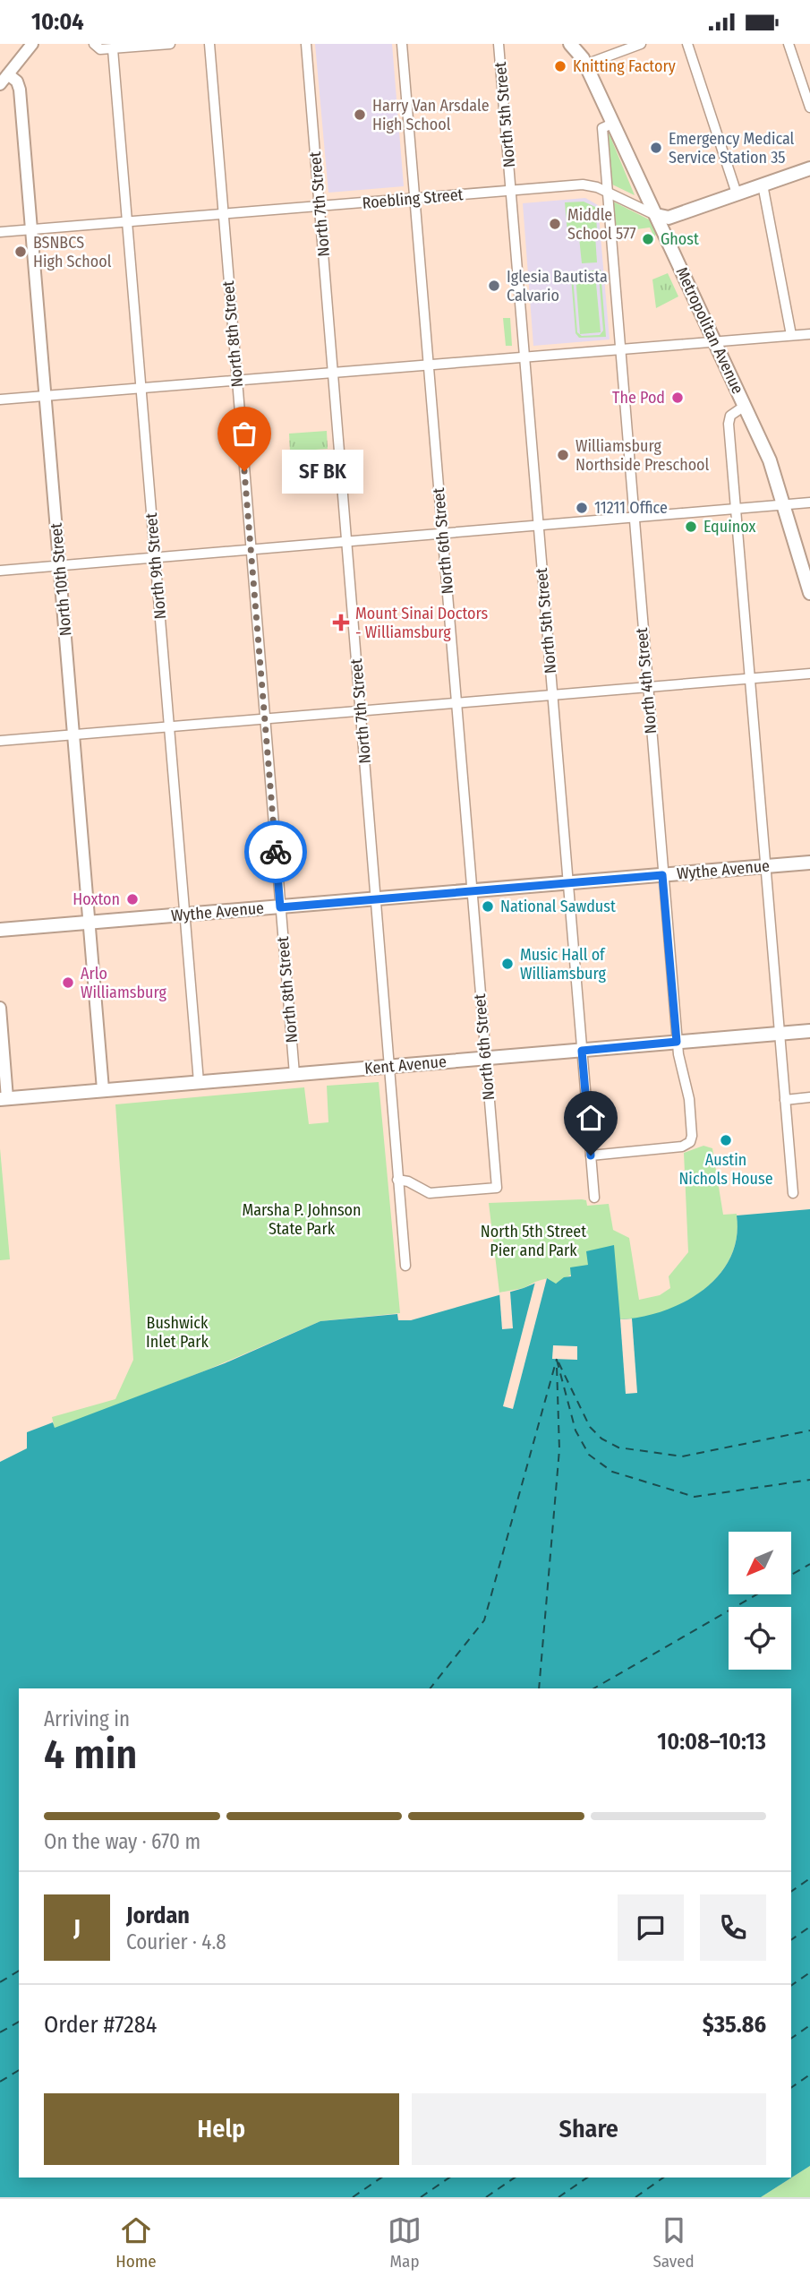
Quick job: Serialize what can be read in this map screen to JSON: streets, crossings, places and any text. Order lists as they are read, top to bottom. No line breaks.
{"streets":{"main road":["Metropolitan Avenue","Wythe Avenue","Kent Avenue"],"street":["North 5th Street","Roebling Street","North 7th Street","North 8th Street","North 6th Street","North 9th Street","North 10th Street","North 4th Street"]},"crossings":[["North 5th Street","Roebling Street"],["North 5th Street","North 4th Street"],["North 5th Street","Wythe Avenue"],["North 5th Street","Kent Avenue"],["Roebling Street","North 7th Street"],["Roebling Street","Metropolitan Avenue"],["Roebling Street","North 8th Street"],["Roebling Street","North 6th Street"],["Roebling Street","North 9th Street"],["Roebling Street","North 10th Street"],["Roebling Street","North 4th Street"],["North 7th Street","North 6th Street"],["North 7th Street","Wythe Avenue"],["North 7th Street","Kent Avenue"],["Metropolitan Avenue","North 4th Street"],["North 8th Street","Wythe Avenue"],["North 8th Street","Kent Avenue"],["North 6th Street","Wythe Avenue"],["North 6th Street","Kent Avenue"],["North 9th Street","Wythe Avenue"],["North 9th Street","Kent Avenue"],["North 10th Street","Wythe Avenue"],["North 10th Street","Kent Avenue"],["North 4th Street","Wythe Avenue"],["North 4th Street","Kent Avenue"]],"parks":["Marsha P. Johnson State Park","North 5th Street Pier and Park","Bushwick Inlet Park"],"places":{"other":["Knitting Factory","Harry Van Arsdale High School","Emergency Medical Service Station 35","Middle School 577","Ghost","BSNBCS High School","Iglesia Bautista Calvario","The Pod","Williamsburg Northside Preschool","SF BK","11211 Office","Equinox","Hoxton","National Sawdust","Music Hall of Williamsburg","Arlo Williamsburg","Austin Nichols House"],"health":["Mount Sinai Doctors - Williamsburg"]},"north":"bottom left","page":{"status":"10:04","bubble":"SF BK","heading":["4 min","Arriving in","10:08–10:13"],"panel":["Jordan","Courier · 4.8","Order #7284","$35.86"],"bar":"On the way · 670 m","round":"J","buttons":["Help","Share"],"tabs":["Home","Map","Saved"]}}
